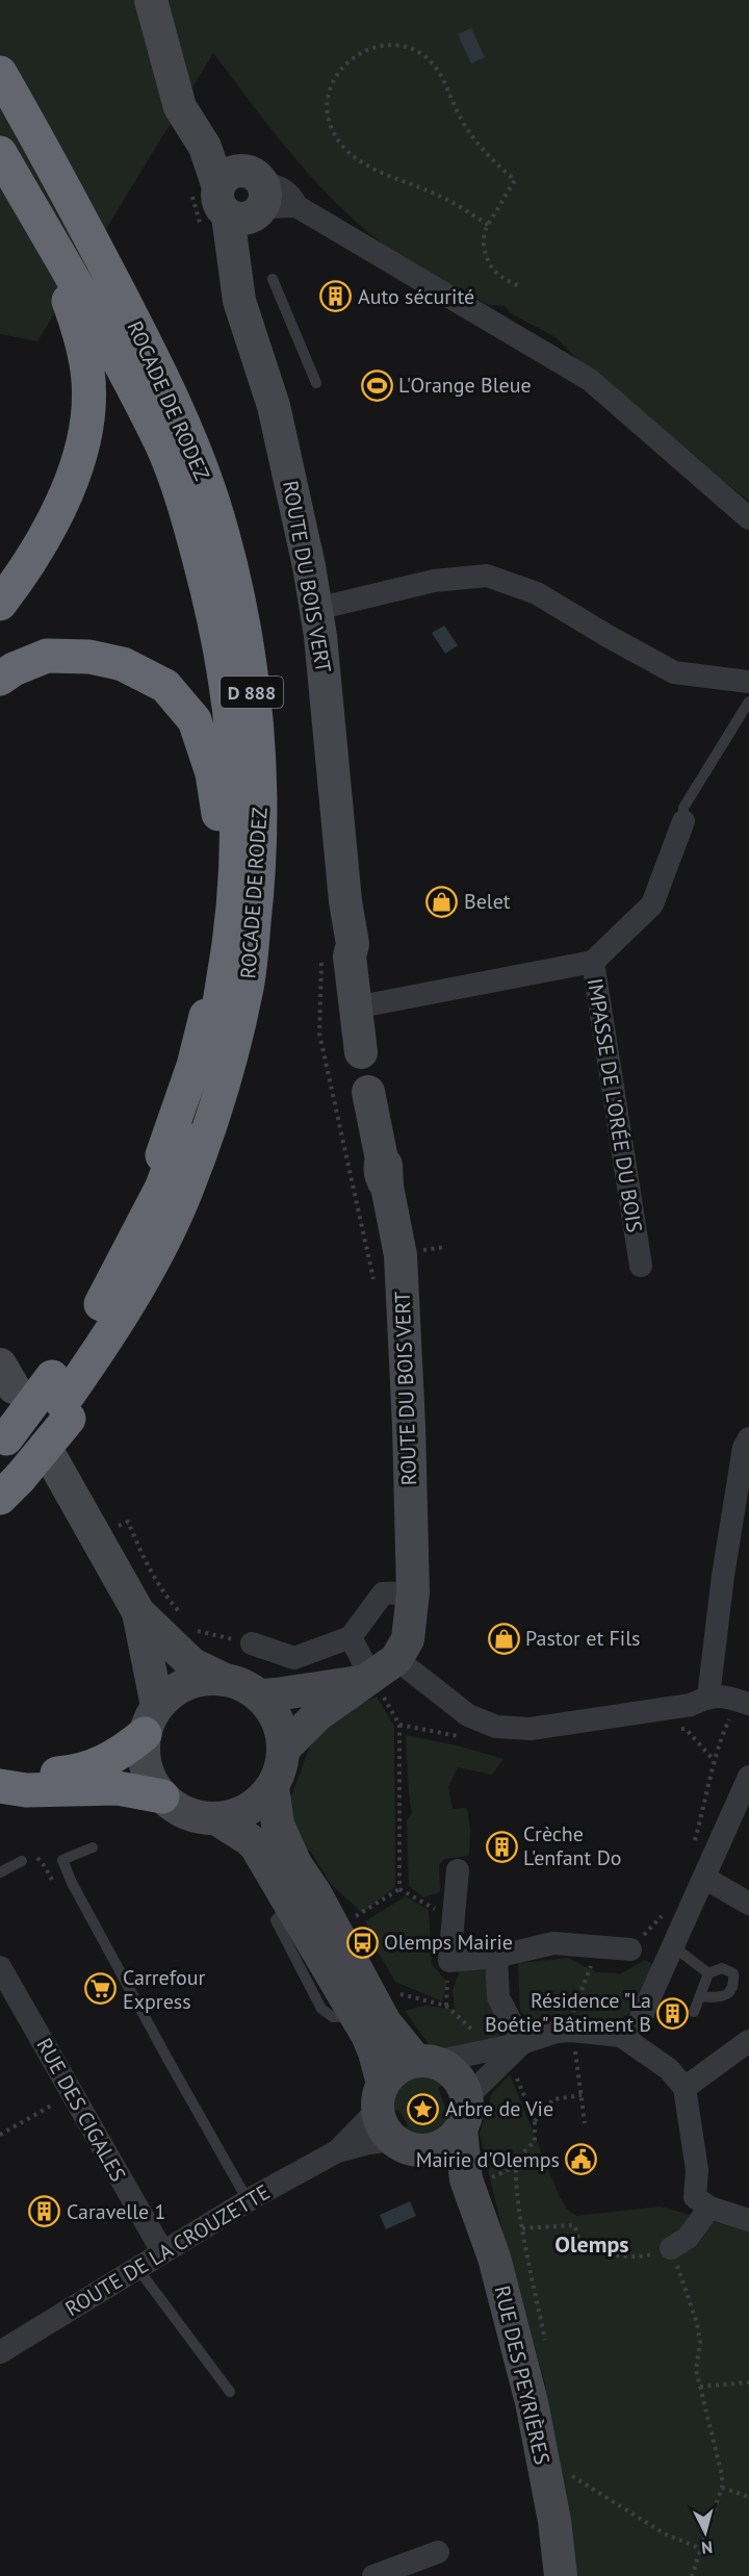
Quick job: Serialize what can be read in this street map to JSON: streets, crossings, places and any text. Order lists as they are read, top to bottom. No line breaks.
{"streets":{"highway":["ROCADE DE RODEZ","D 888"],"street":["ROUTE DU BOIS VERT","IMPASSE DE L'ORÉE DU BOIS","RUE DES CIGALES","ROUTE DE LA CROUZETTE","RUE DES PEYRIÈRES"]},"crossings":[["ROUTE DU BOIS VERT","IMPASSE DE L'ORÉE DU BOIS"],["RUE DES CIGALES","ROUTE DE LA CROUZETTE"],["ROUTE DE LA CROUZETTE","RUE DES PEYRIÈRES"]],"districts":["Olemps"],"places":{"building":["Auto sécurité","Crèche L'enfant Do","Résidence \"La Boétie\" Bâtiment B","Caravelle 1"],"sports":["L'Orange Bleue"],"shop":["Belet","Pastor et Fils"],"bus stop":["Olemps Mairie"],"supermarket":["Carrefour Express"],"place":["Arbre de Vie"],"public building":["Mairie d'Olemps"]},"north":"bottom"}
